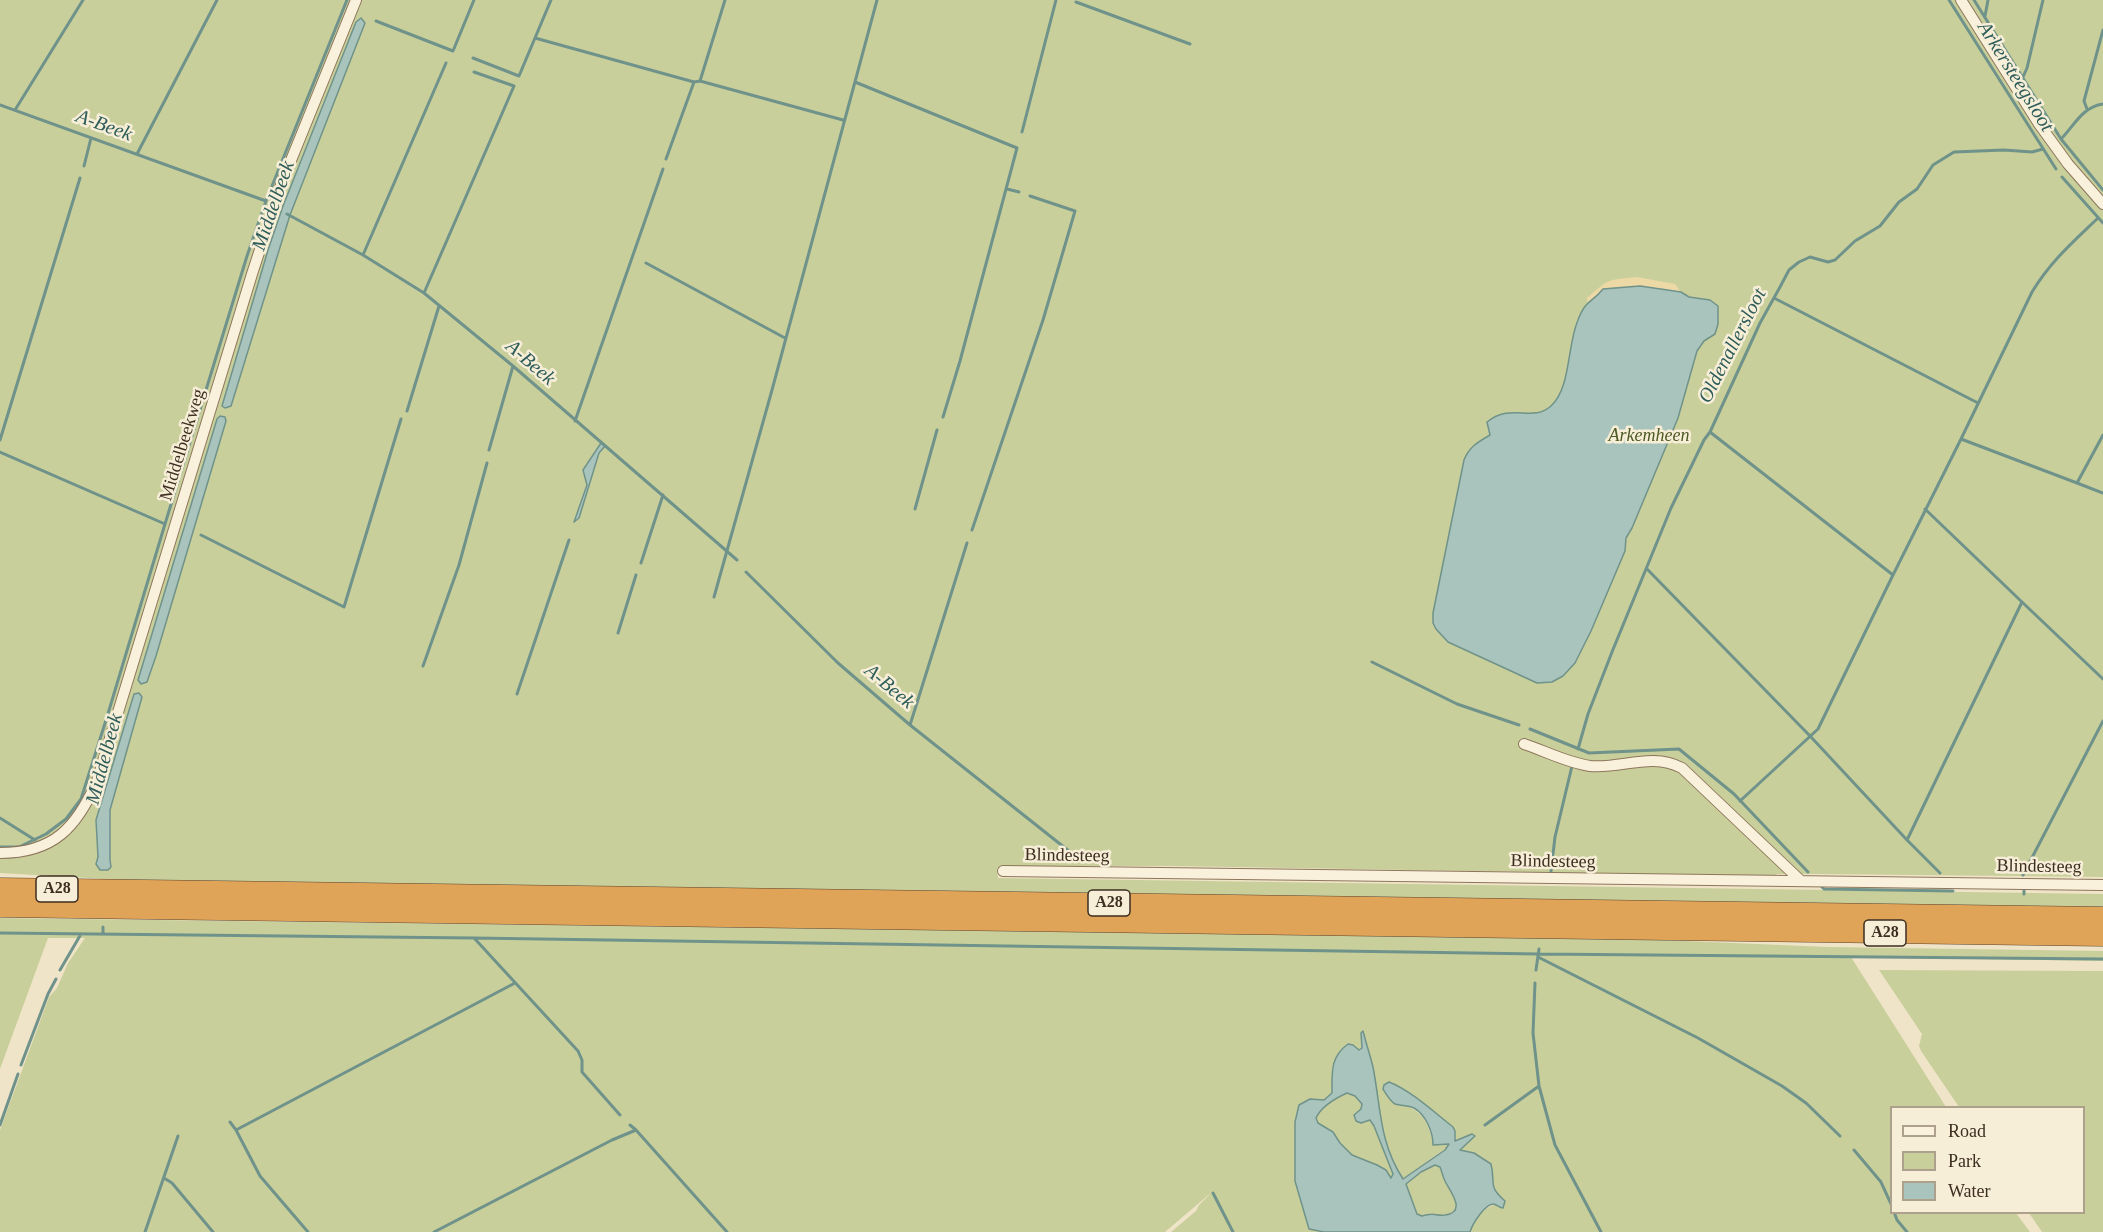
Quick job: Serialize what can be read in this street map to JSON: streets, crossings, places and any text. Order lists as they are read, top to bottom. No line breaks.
{"streets":{"highway":["A28"],"street":["Middelbeekweg","Blindesteeg"]},"water":["Arkersteegsloot","A-Beek","Middelbeek","Oldenallersloot"],"parks":["Arkemheen"],"legend":["Road","Park","Water"]}
